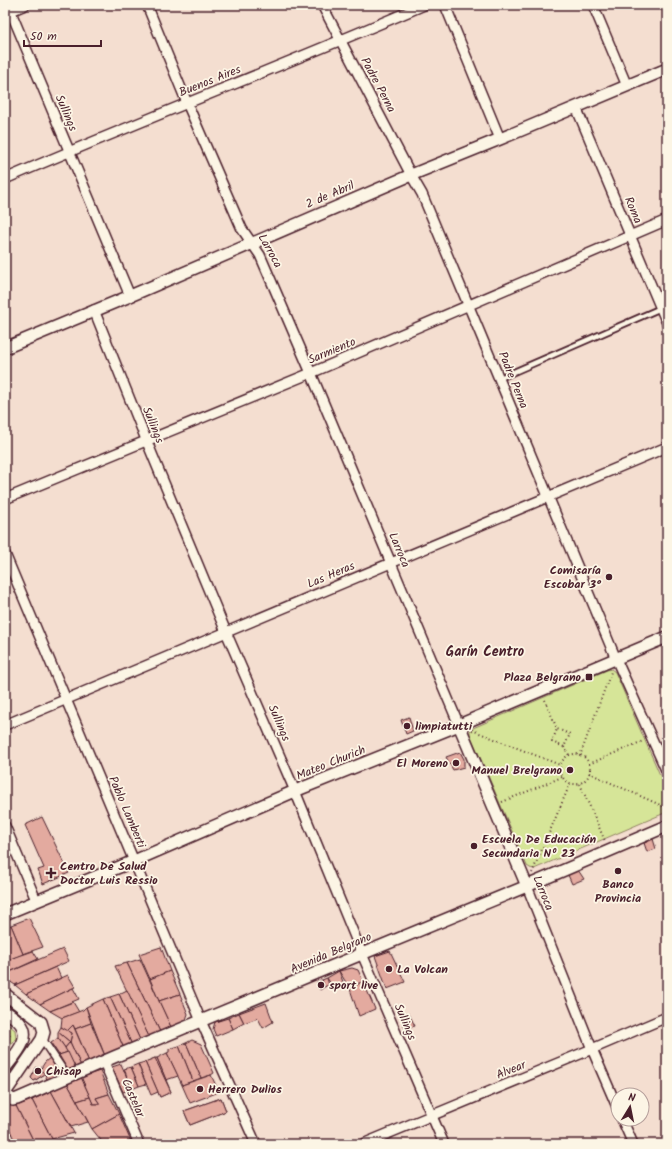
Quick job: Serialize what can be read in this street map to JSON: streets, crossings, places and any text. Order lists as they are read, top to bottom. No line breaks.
{"streets":{"street":["Buenos Aires","Padre Perna","Sullings","2 de Abril","Roma","Larroca","Sarmiento","Las Heras","Mateo Churich","Pablo Lamberti","Avenida Belgrano","Alvear","Castelar"]},"crossings":[["Buenos Aires","Padre Perna"],["Buenos Aires","Sullings"],["Buenos Aires","Larroca"],["Padre Perna","2 de Abril"],["Padre Perna","Sarmiento"],["Padre Perna","Las Heras"],["Padre Perna","Mateo Churich"],["Sullings","2 de Abril"],["Sullings","Sarmiento"],["Sullings","Las Heras"],["Sullings","Mateo Churich"],["Sullings","Avenida Belgrano"],["Sullings","Alvear"],["2 de Abril","Roma"],["2 de Abril","Larroca"],["Roma","Sarmiento"],["Larroca","Sarmiento"],["Larroca","Las Heras"],["Larroca","Mateo Churich"],["Larroca","Avenida Belgrano"],["Larroca","Alvear"],["Las Heras","Pablo Lamberti"],["Mateo Churich","Pablo Lamberti"],["Pablo Lamberti","Avenida Belgrano"],["Avenida Belgrano","Castelar"]],"districts":["Garín Centro"],"places":{"other":["Comisaría Escobar 3°","limpiatutti","El Moreno","Manuel Brelgrano","Escuela De Educación Secundaria Nº 23","Banco Provincia","La Volcan","sport live","Chisap","Herrero Dulios"],"transit":["Plaza Belgrano"],"health":["Centro De Salud Doctor Luis Ressio"]},"scale_bar":"50 m","north":"top"}
